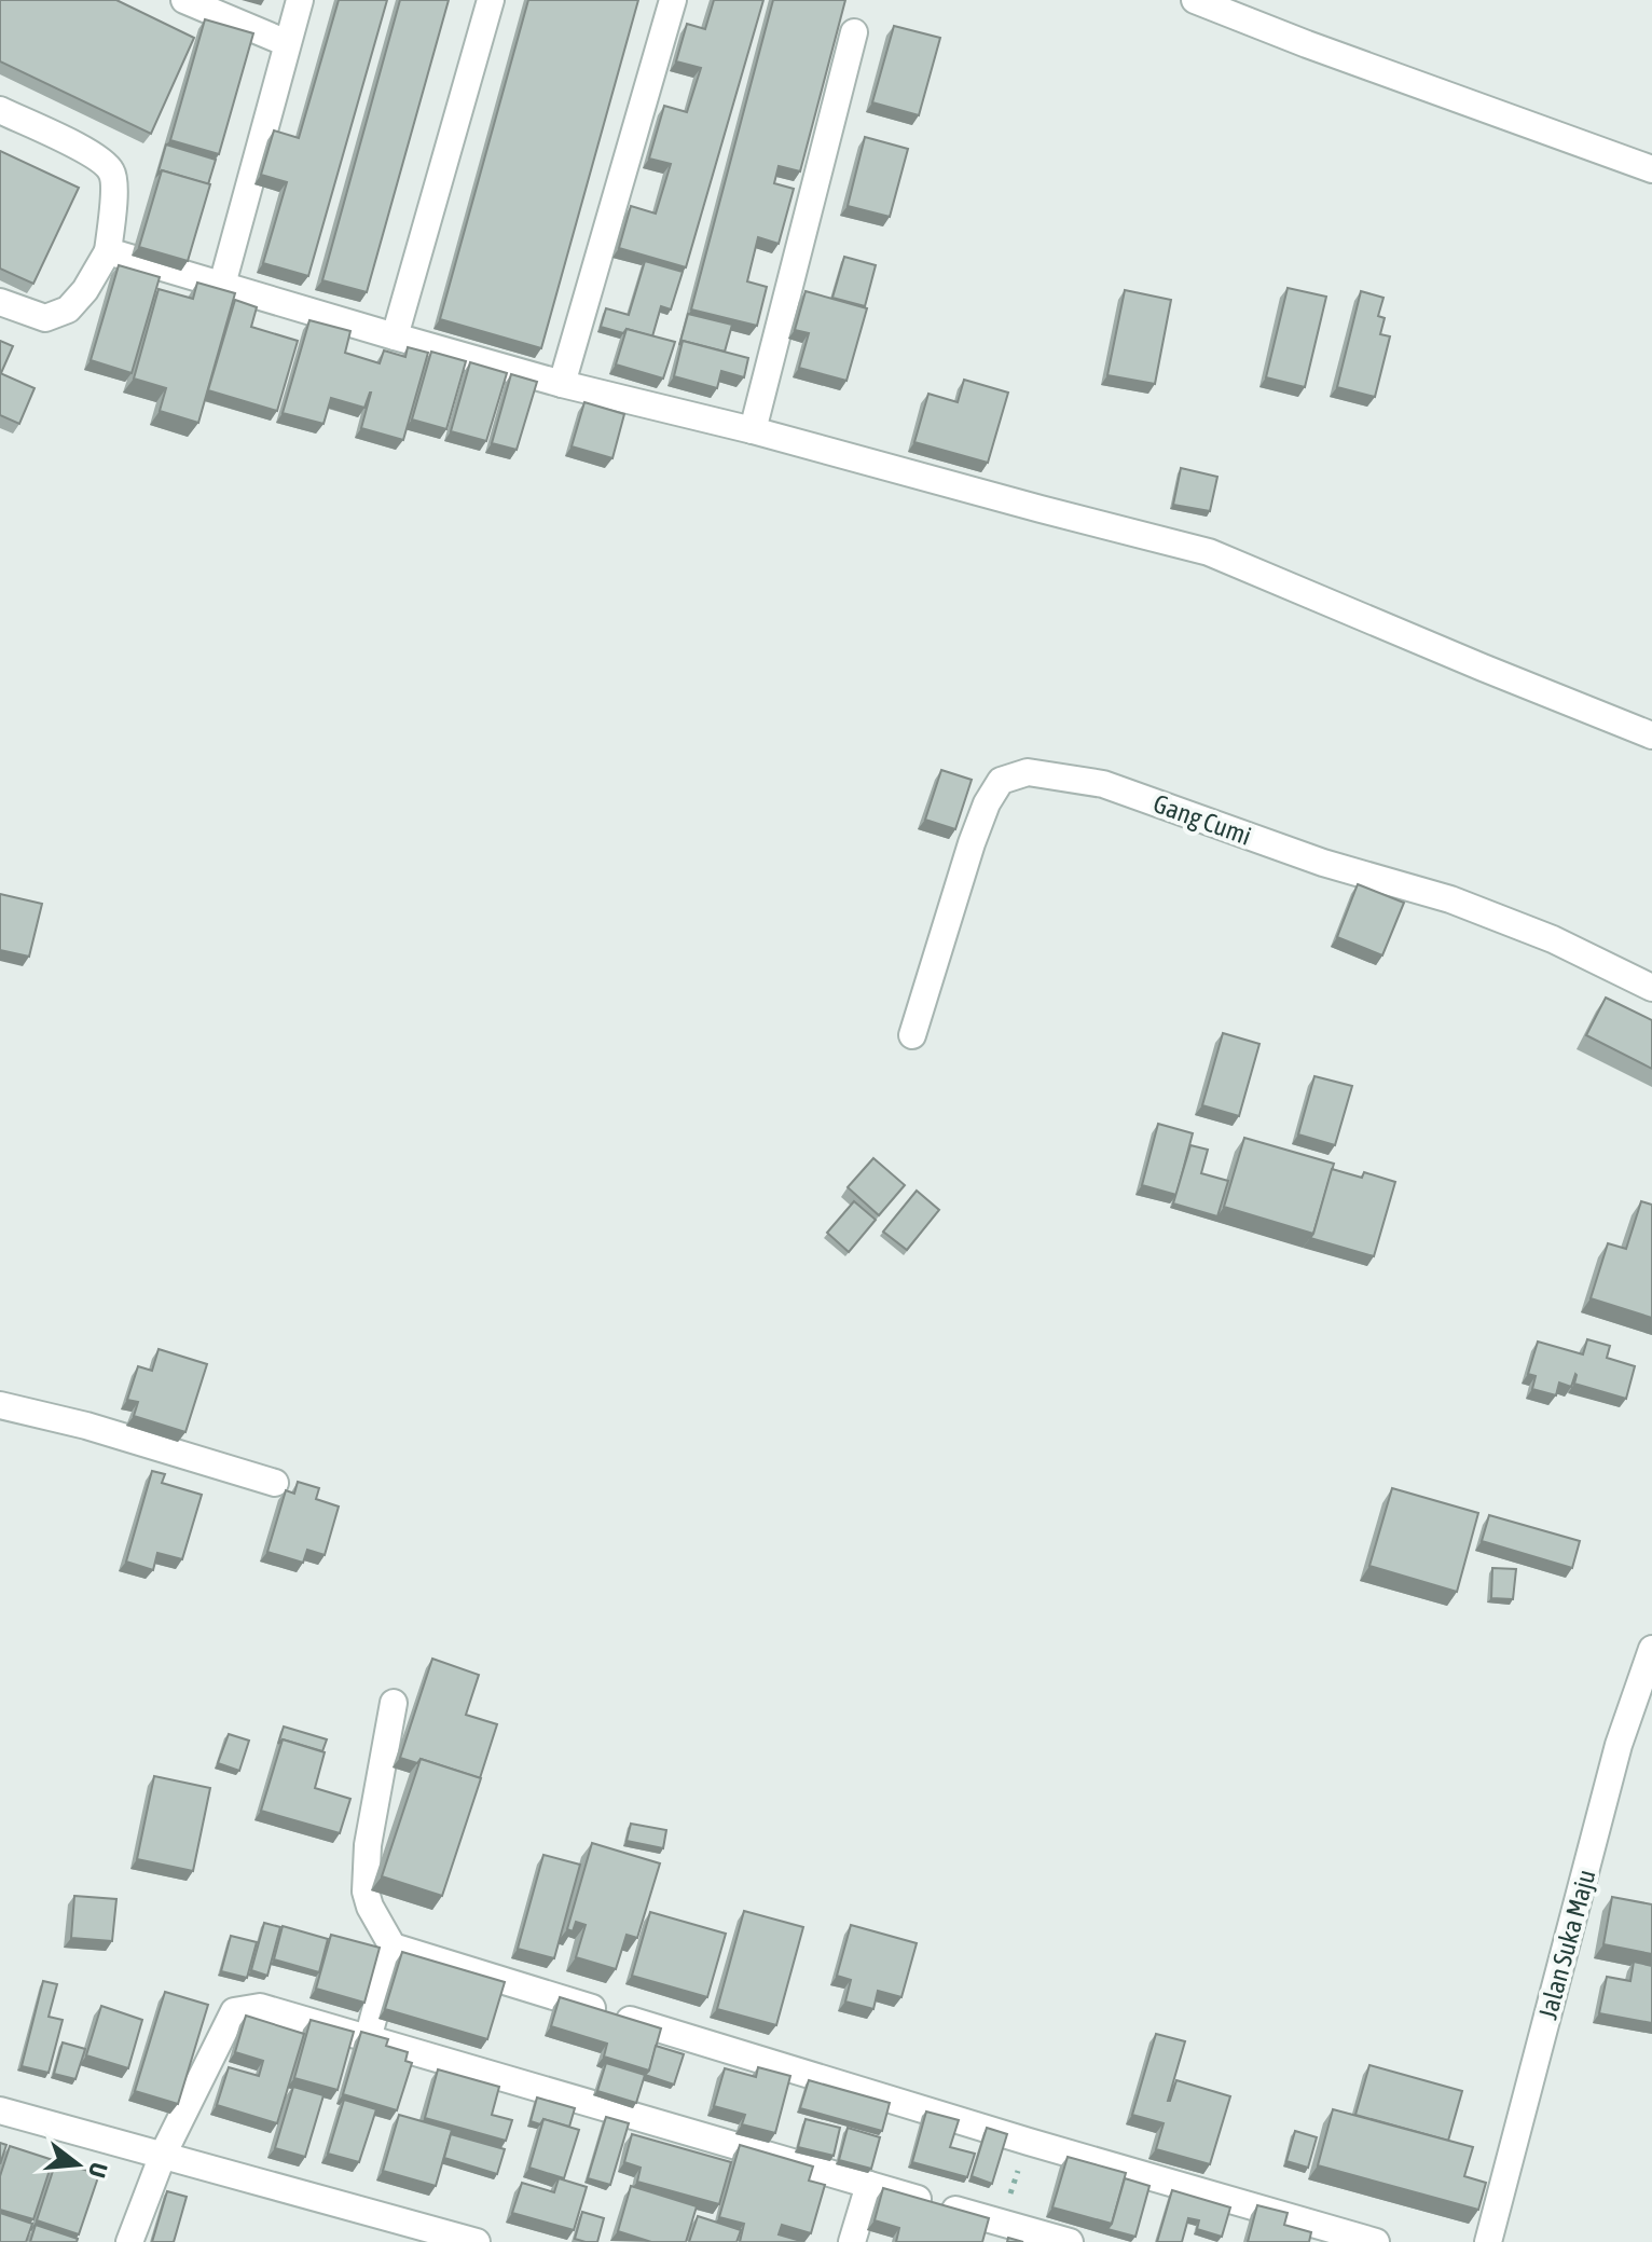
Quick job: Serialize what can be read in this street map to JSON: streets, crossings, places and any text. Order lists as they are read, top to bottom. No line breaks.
{"streets":{"street":["Gang Cumi","Jalan Suka Maju"]},"north":"right"}
